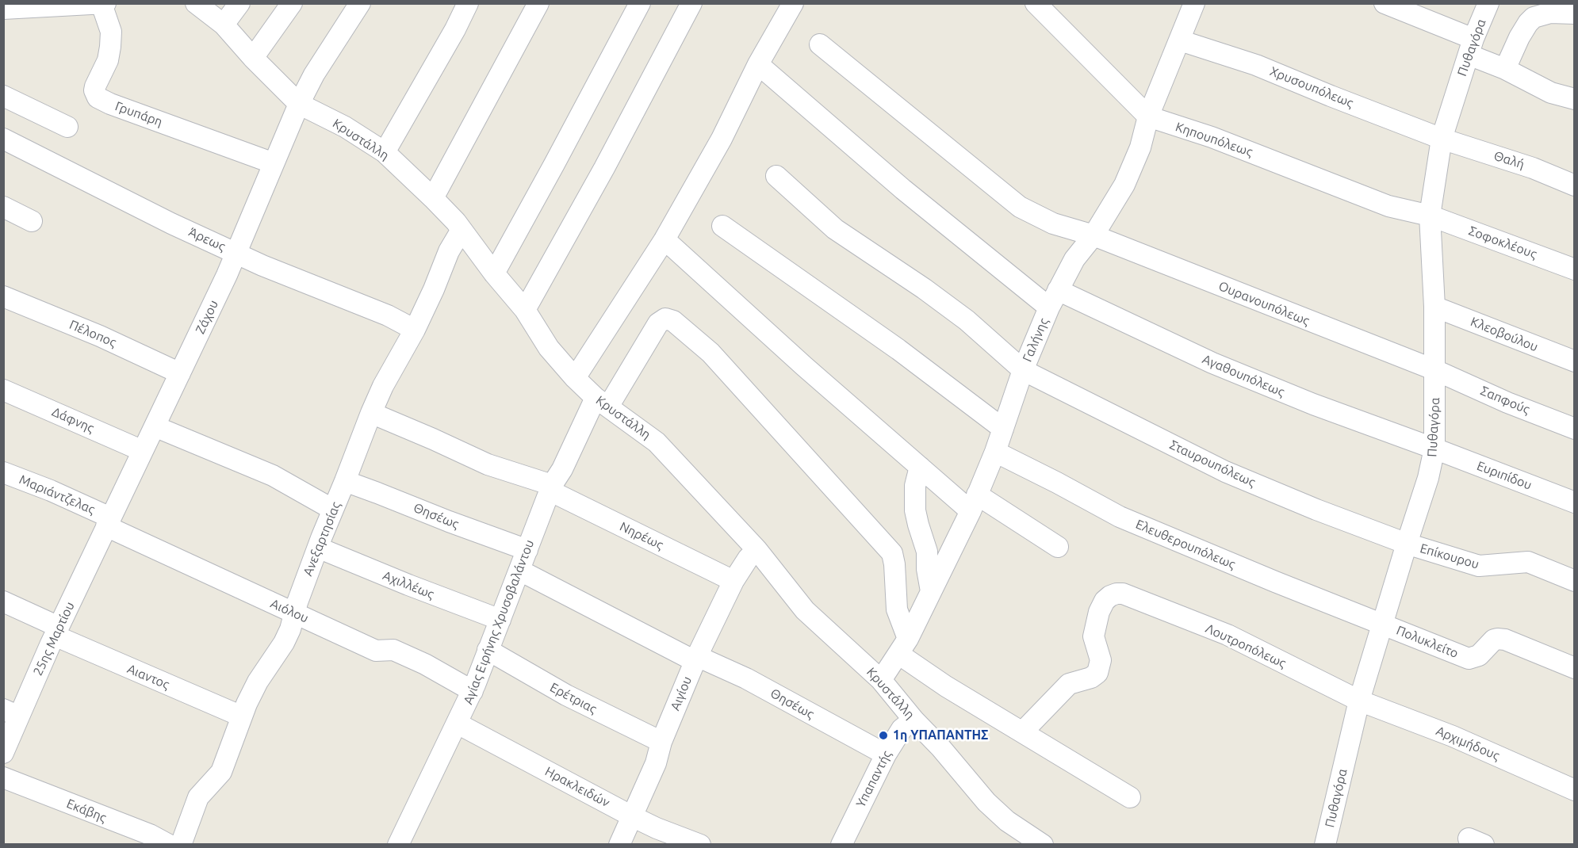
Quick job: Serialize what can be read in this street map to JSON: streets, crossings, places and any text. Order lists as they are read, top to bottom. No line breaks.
{"streets":{"street":["Πυθαγόρα","Χρυσουπόλεως","Γρυπάρη","Κρυστάλλη","Κηπουπόλεως","Θαλή","Άρεως","Σοφοκλέους","Ουρανουπόλεως","Ζάχου","Πέλοπος","Κλεοβούλου","Γαλήνης","Αγαθουπόλεως","Σαπφούς","Δάφνης","Σταυρουπόλεως","Ευριπίδου","Μαριάντζελας","Θησέως","Νηρέως","Ανεξαρτησίας","Ελευθερουπόλεως","Επίκουρου","Αχιλλέως","Αιόλου","Αγίας Ειρήνης Χρυσοβαλάντου","25ης Μαρτίου","Πολυκλείτο","Λουτροπόλεως","Αιαντος","Αιγίου","Ερέτριας","Αρχιμήδους","Υπαπαντής","Ηρακλειδών","Εκάβης"]},"crossings":[["Πυθαγόρα","Χρυσουπόλεως"],["Πυθαγόρα","Κηπουπόλεως"],["Πυθαγόρα","Θαλή"],["Πυθαγόρα","Σοφοκλέους"],["Πυθαγόρα","Ουρανουπόλεως"],["Πυθαγόρα","Κλεοβούλου"],["Πυθαγόρα","Αγαθουπόλεως"],["Πυθαγόρα","Σαπφούς"],["Πυθαγόρα","Σταυρουπόλεως"],["Πυθαγόρα","Ευριπίδου"],["Πυθαγόρα","Ελευθερουπόλεως"],["Πυθαγόρα","Επίκουρου"],["Πυθαγόρα","Πολυκλείτο"],["Πυθαγόρα","Λουτροπόλεως"],["Πυθαγόρα","Αρχιμήδους"],["Χρυσουπόλεως","Θαλή"],["Χρυσουπόλεως","Γαλήνης"],["Γρυπάρη","Ζάχου"],["Κρυστάλλη","Ζάχου"],["Κρυστάλλη","Γαλήνης"],["Κρυστάλλη","Ανεξαρτησίας"],["Κρυστάλλη","Αγίας Ειρήνης Χρυσοβαλάντου"],["Κρυστάλλη","Αιγίου"],["Κρυστάλλη","Υπαπαντής"],["Κηπουπόλεως","Σοφοκλέους"],["Κηπουπόλεως","Γαλήνης"],["Άρεως","Ζάχου"],["Άρεως","Ανεξαρτησίας"],["Ουρανουπόλεως","Γαλήνης"],["Ουρανουπόλεως","Σαπφούς"],["Ζάχου","Πέλοπος"],["Ζάχου","Δάφνης"],["Ζάχου","Μαριάντζελας"],["Ζάχου","Αιόλου"],["Ζάχου","25ης Μαρτίου"],["Γαλήνης","Αγαθουπόλεως"],["Γαλήνης","Σταυρουπόλεως"],["Γαλήνης","Ελευθερουπόλεως"],["Γαλήνης","Αγίας Ειρήνης Χρυσοβαλάντου"],["Αγαθουπόλεως","Ευριπίδου"],["Σταυρουπόλεως","Επίκουρου"],["Μαριάντζελας","Αιόλου"],["Μαριάντζελας","25ης Μαρτίου"],["Θησέως","Ανεξαρτησίας"],["Θησέως","Αγίας Ειρήνης Χρυσοβαλάντου"],["Θησέως","Αιγίου"],["Θησέως","Υπαπαντής"],["Νηρέως","Ανεξαρτησίας"],["Νηρέως","Αγίας Ειρήνης Χρυσοβαλάντου"],["Νηρέως","Αιγίου"],["Ανεξαρτησίας","Αχιλλέως"],["Ανεξαρτησίας","Αιόλου"],["Ανεξαρτησίας","Αιαντος"],["Ελευθερουπόλεως","Πολυκλείτο"],["Αχιλλέως","Αγίας Ειρήνης Χρυσοβαλάντου"],["Αιόλου","Αγίας Ειρήνης Χρυσοβαλάντου"],["Αιόλου","25ης Μαρτίου"],["Αγίας Ειρήνης Χρυσοβαλάντου","Ερέτριας"],["Αγίας Ειρήνης Χρυσοβαλάντου","Ηρακλειδών"],["25ης Μαρτίου","Αιαντος"],["Λουτροπόλεως","Αρχιμήδους"],["Αιγίου","Ερέτριας"],["Αιγίου","Ηρακλειδών"]],"places":["1η ΥΠΑΠΑΝΤΗΣ"]}
